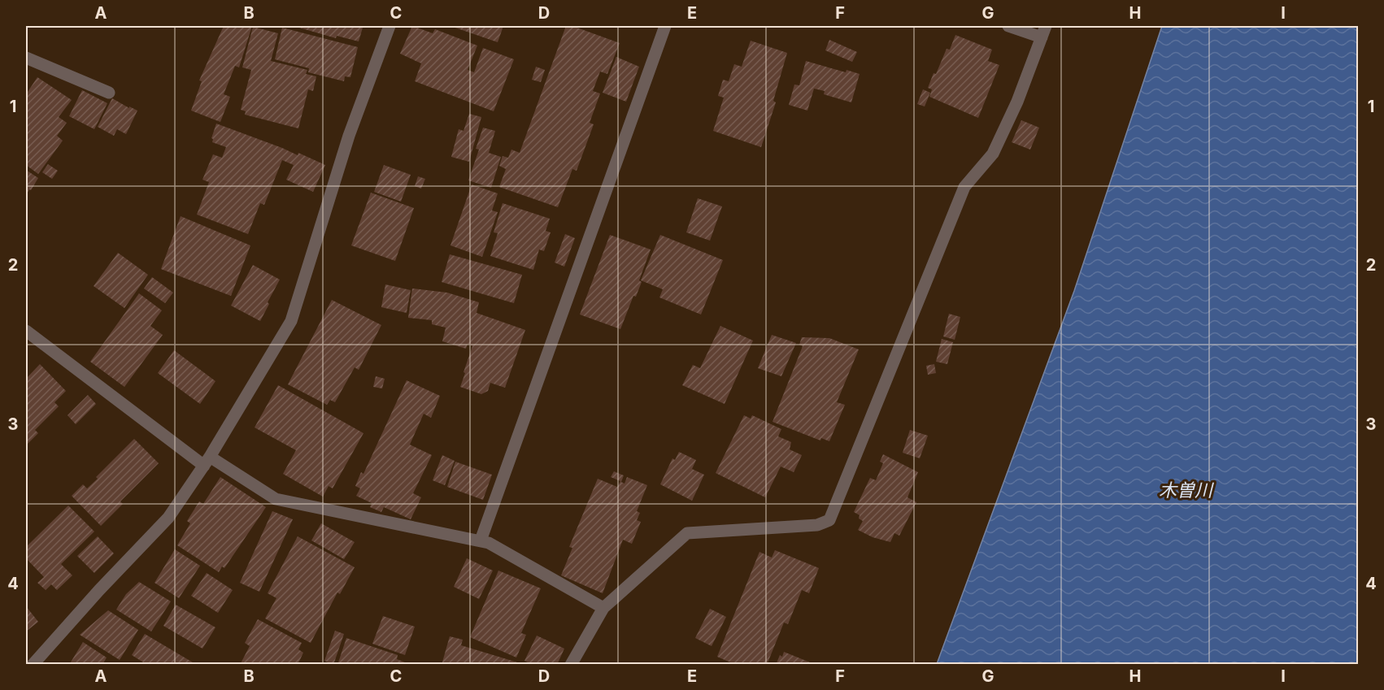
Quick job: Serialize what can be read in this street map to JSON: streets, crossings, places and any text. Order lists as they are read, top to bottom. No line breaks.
{"water":["木曽川"],"grid":{"columns":["A","B","C","D","E","F","G","H","I"],"rows":["1","2","3","4"]}}
